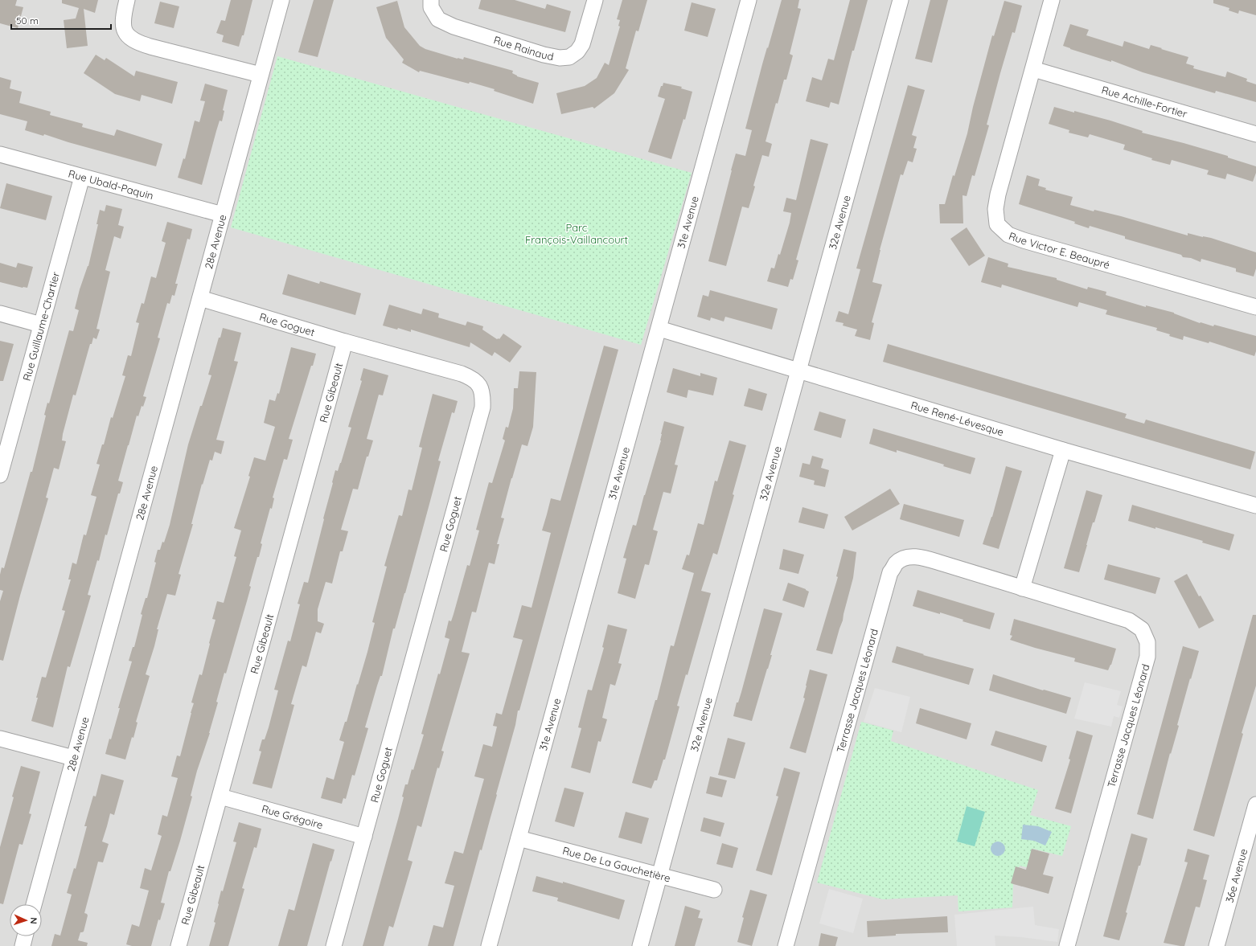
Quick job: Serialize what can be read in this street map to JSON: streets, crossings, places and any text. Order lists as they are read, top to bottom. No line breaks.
{"streets":{"street":["Rue Rainaud","Rue Achille-Fortier","Rue Ubald-Paquin","31e Avenue","32e Avenue","28e Avenue","Rue Victor E. Beaupré","Rue Goguet","Rue Guillaume-Chartier","Rue Gibeault","Rue René-Lévesque","Terrasse Jacques Léonard","Rue Grégoire","Rue De La Gauchetière","36e Avenue"]},"crossings":[["Rue Achille-Fortier","Rue Victor E. Beaupré"],["Rue Ubald-Paquin","28e Avenue"],["Rue Ubald-Paquin","Rue Guillaume-Chartier"],["31e Avenue","Rue René-Lévesque"],["31e Avenue","Rue De La Gauchetière"],["32e Avenue","Rue René-Lévesque"],["32e Avenue","Rue De La Gauchetière"],["28e Avenue","Rue Goguet"],["Rue Goguet","Rue Gibeault"],["Rue Goguet","Rue Grégoire"],["Rue Gibeault","Rue Grégoire"]],"parks":["Parc François-Vaillancourt"],"scale_bar":"50 m","north":"right"}
